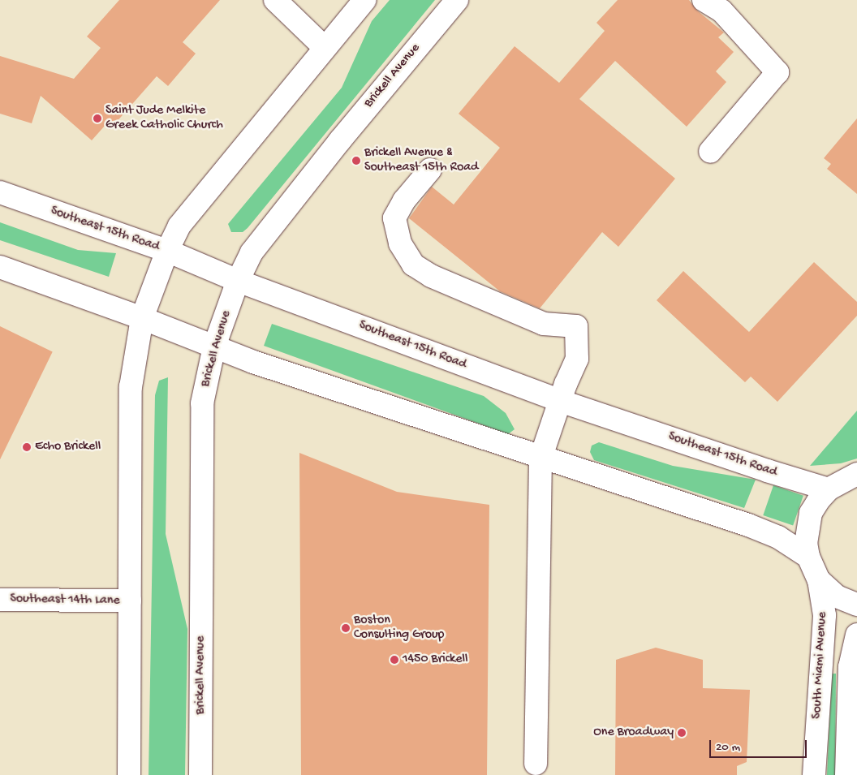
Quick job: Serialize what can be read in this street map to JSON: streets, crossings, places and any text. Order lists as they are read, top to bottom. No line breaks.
{"streets":{"main road":["Brickell Avenue","Southeast 15th Road","Southeast 14th Lane","South Miami Avenue"]},"crossings":[["Brickell Avenue","Southeast 15th Road"]],"places":["Saint Jude Melkite Greek Catholic Church","Brickell Avenue & Southeast 15th Road","Echo Brickell","Boston Consulting Group","1450 Brickell","One Broadway"],"scale_bar":"20 m"}
